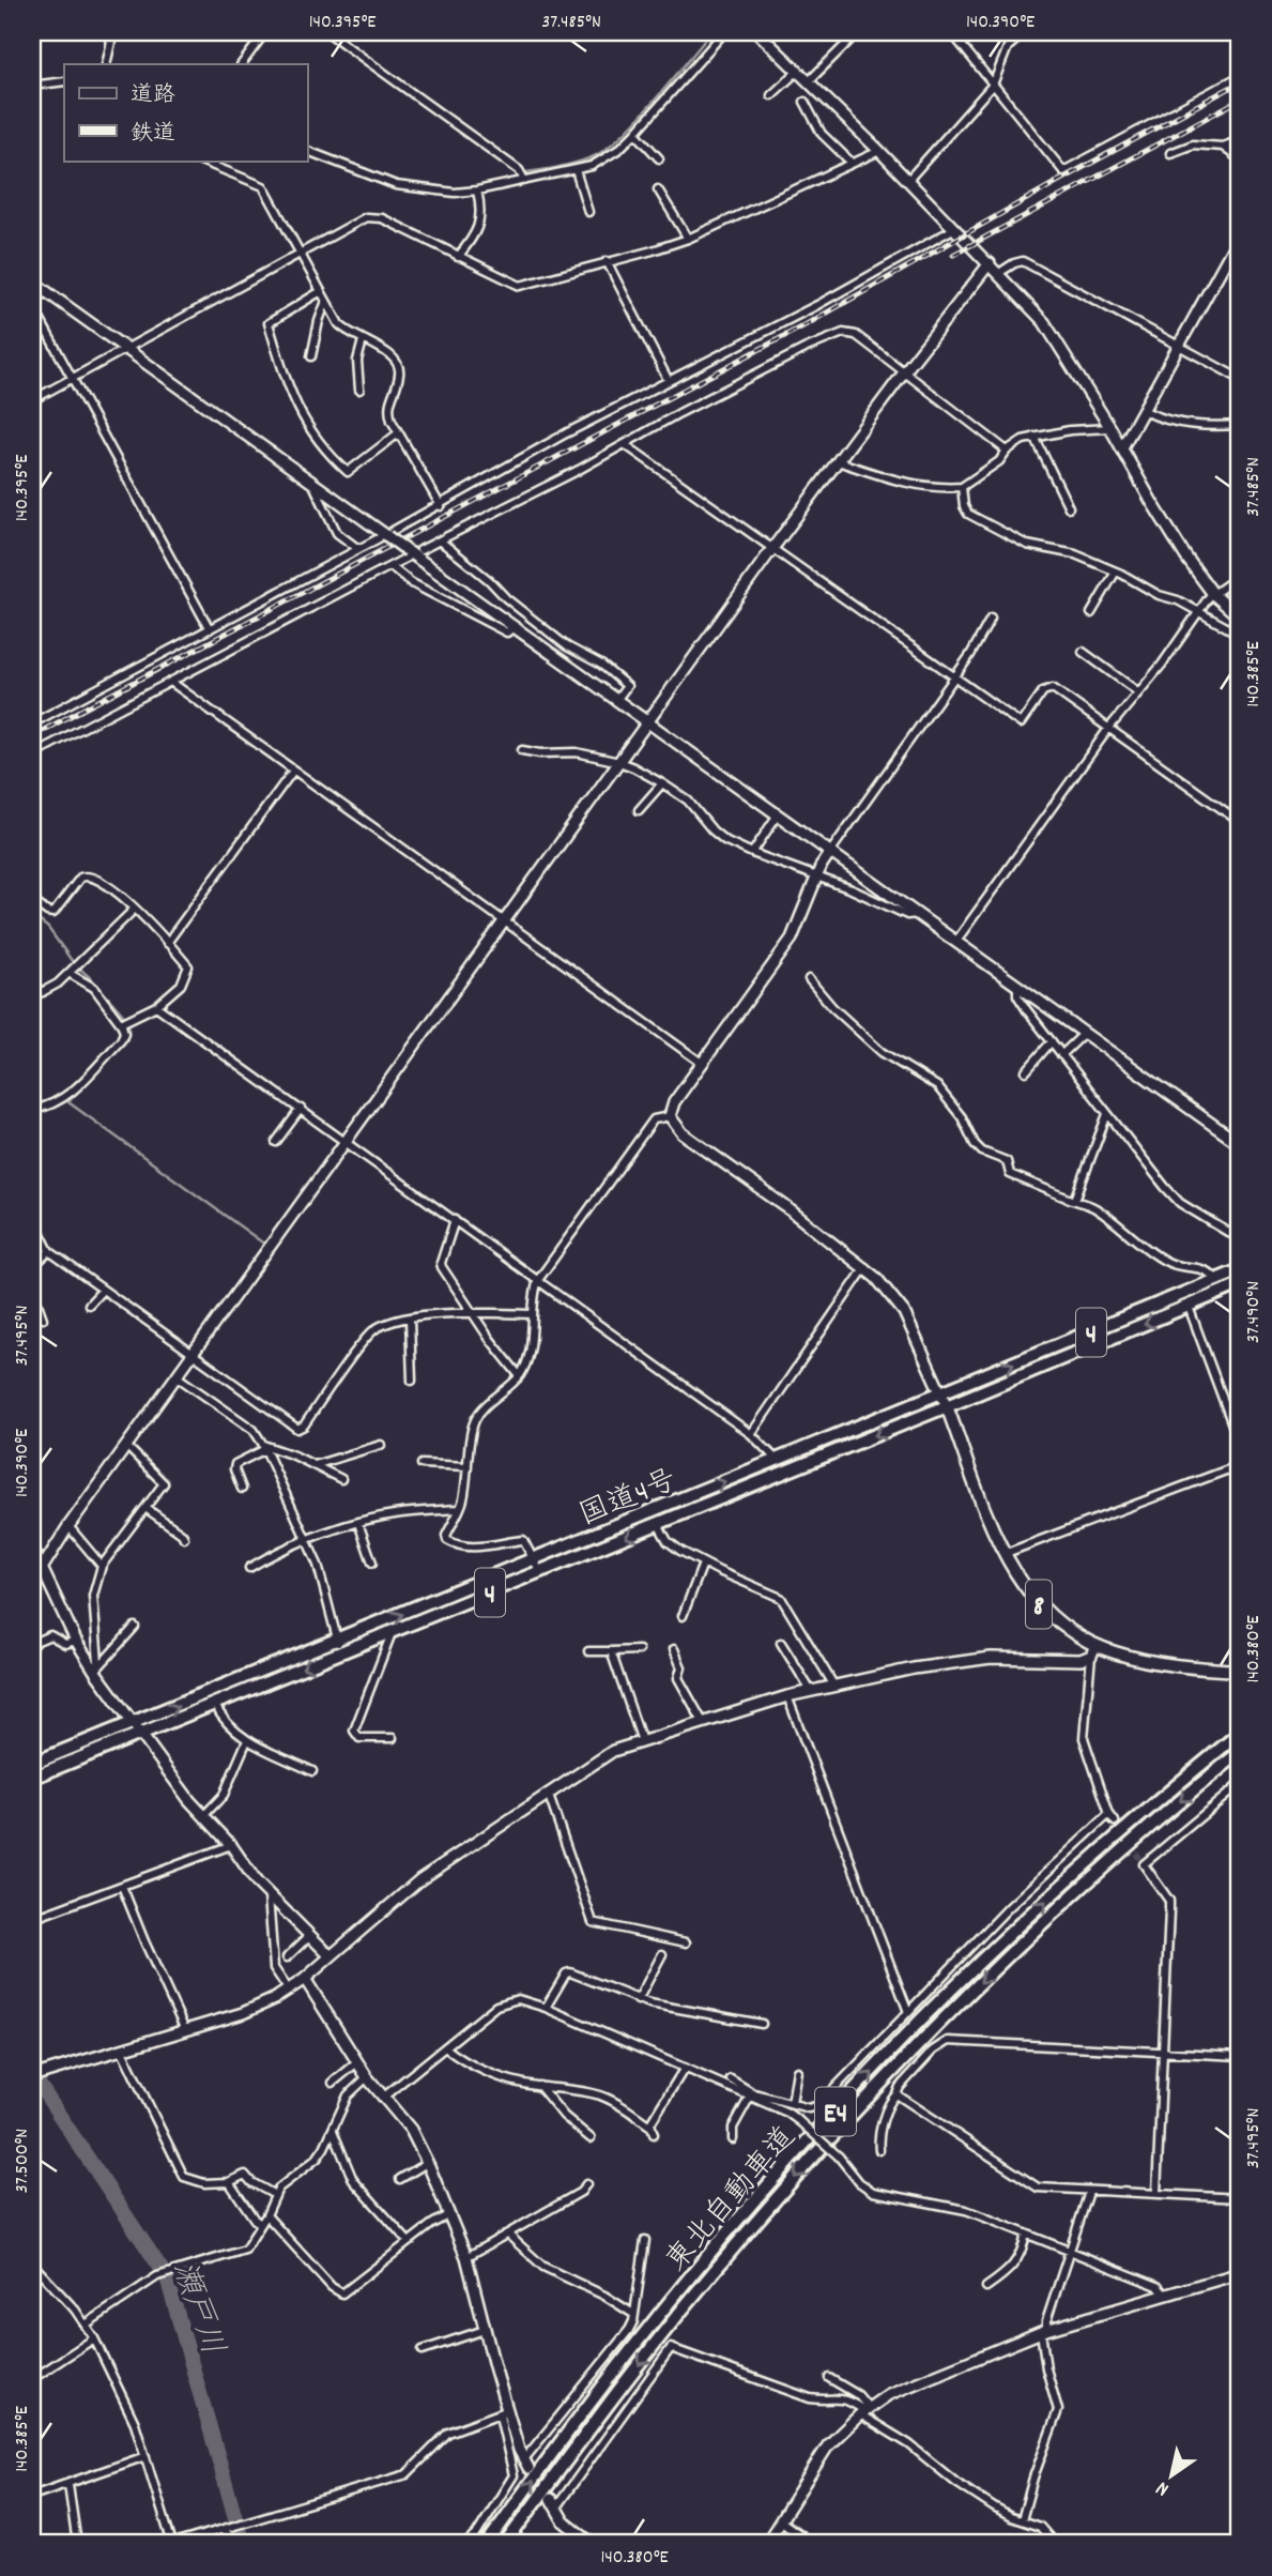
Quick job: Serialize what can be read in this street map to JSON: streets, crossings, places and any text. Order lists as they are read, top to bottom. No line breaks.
{"streets":{"highway":["4","国道4号","E4","東北自動車道"],"main road":["8"]},"crossings":[["国道4号","8"]],"water":["瀬戸川"],"legend":["道路","鉄道"],"north":"bottom left","coordinates":["140.395°E","37.485°N","140.390°E","140.385°E","37.490°N","37.495°N","140.380°E","37.500°N"]}
